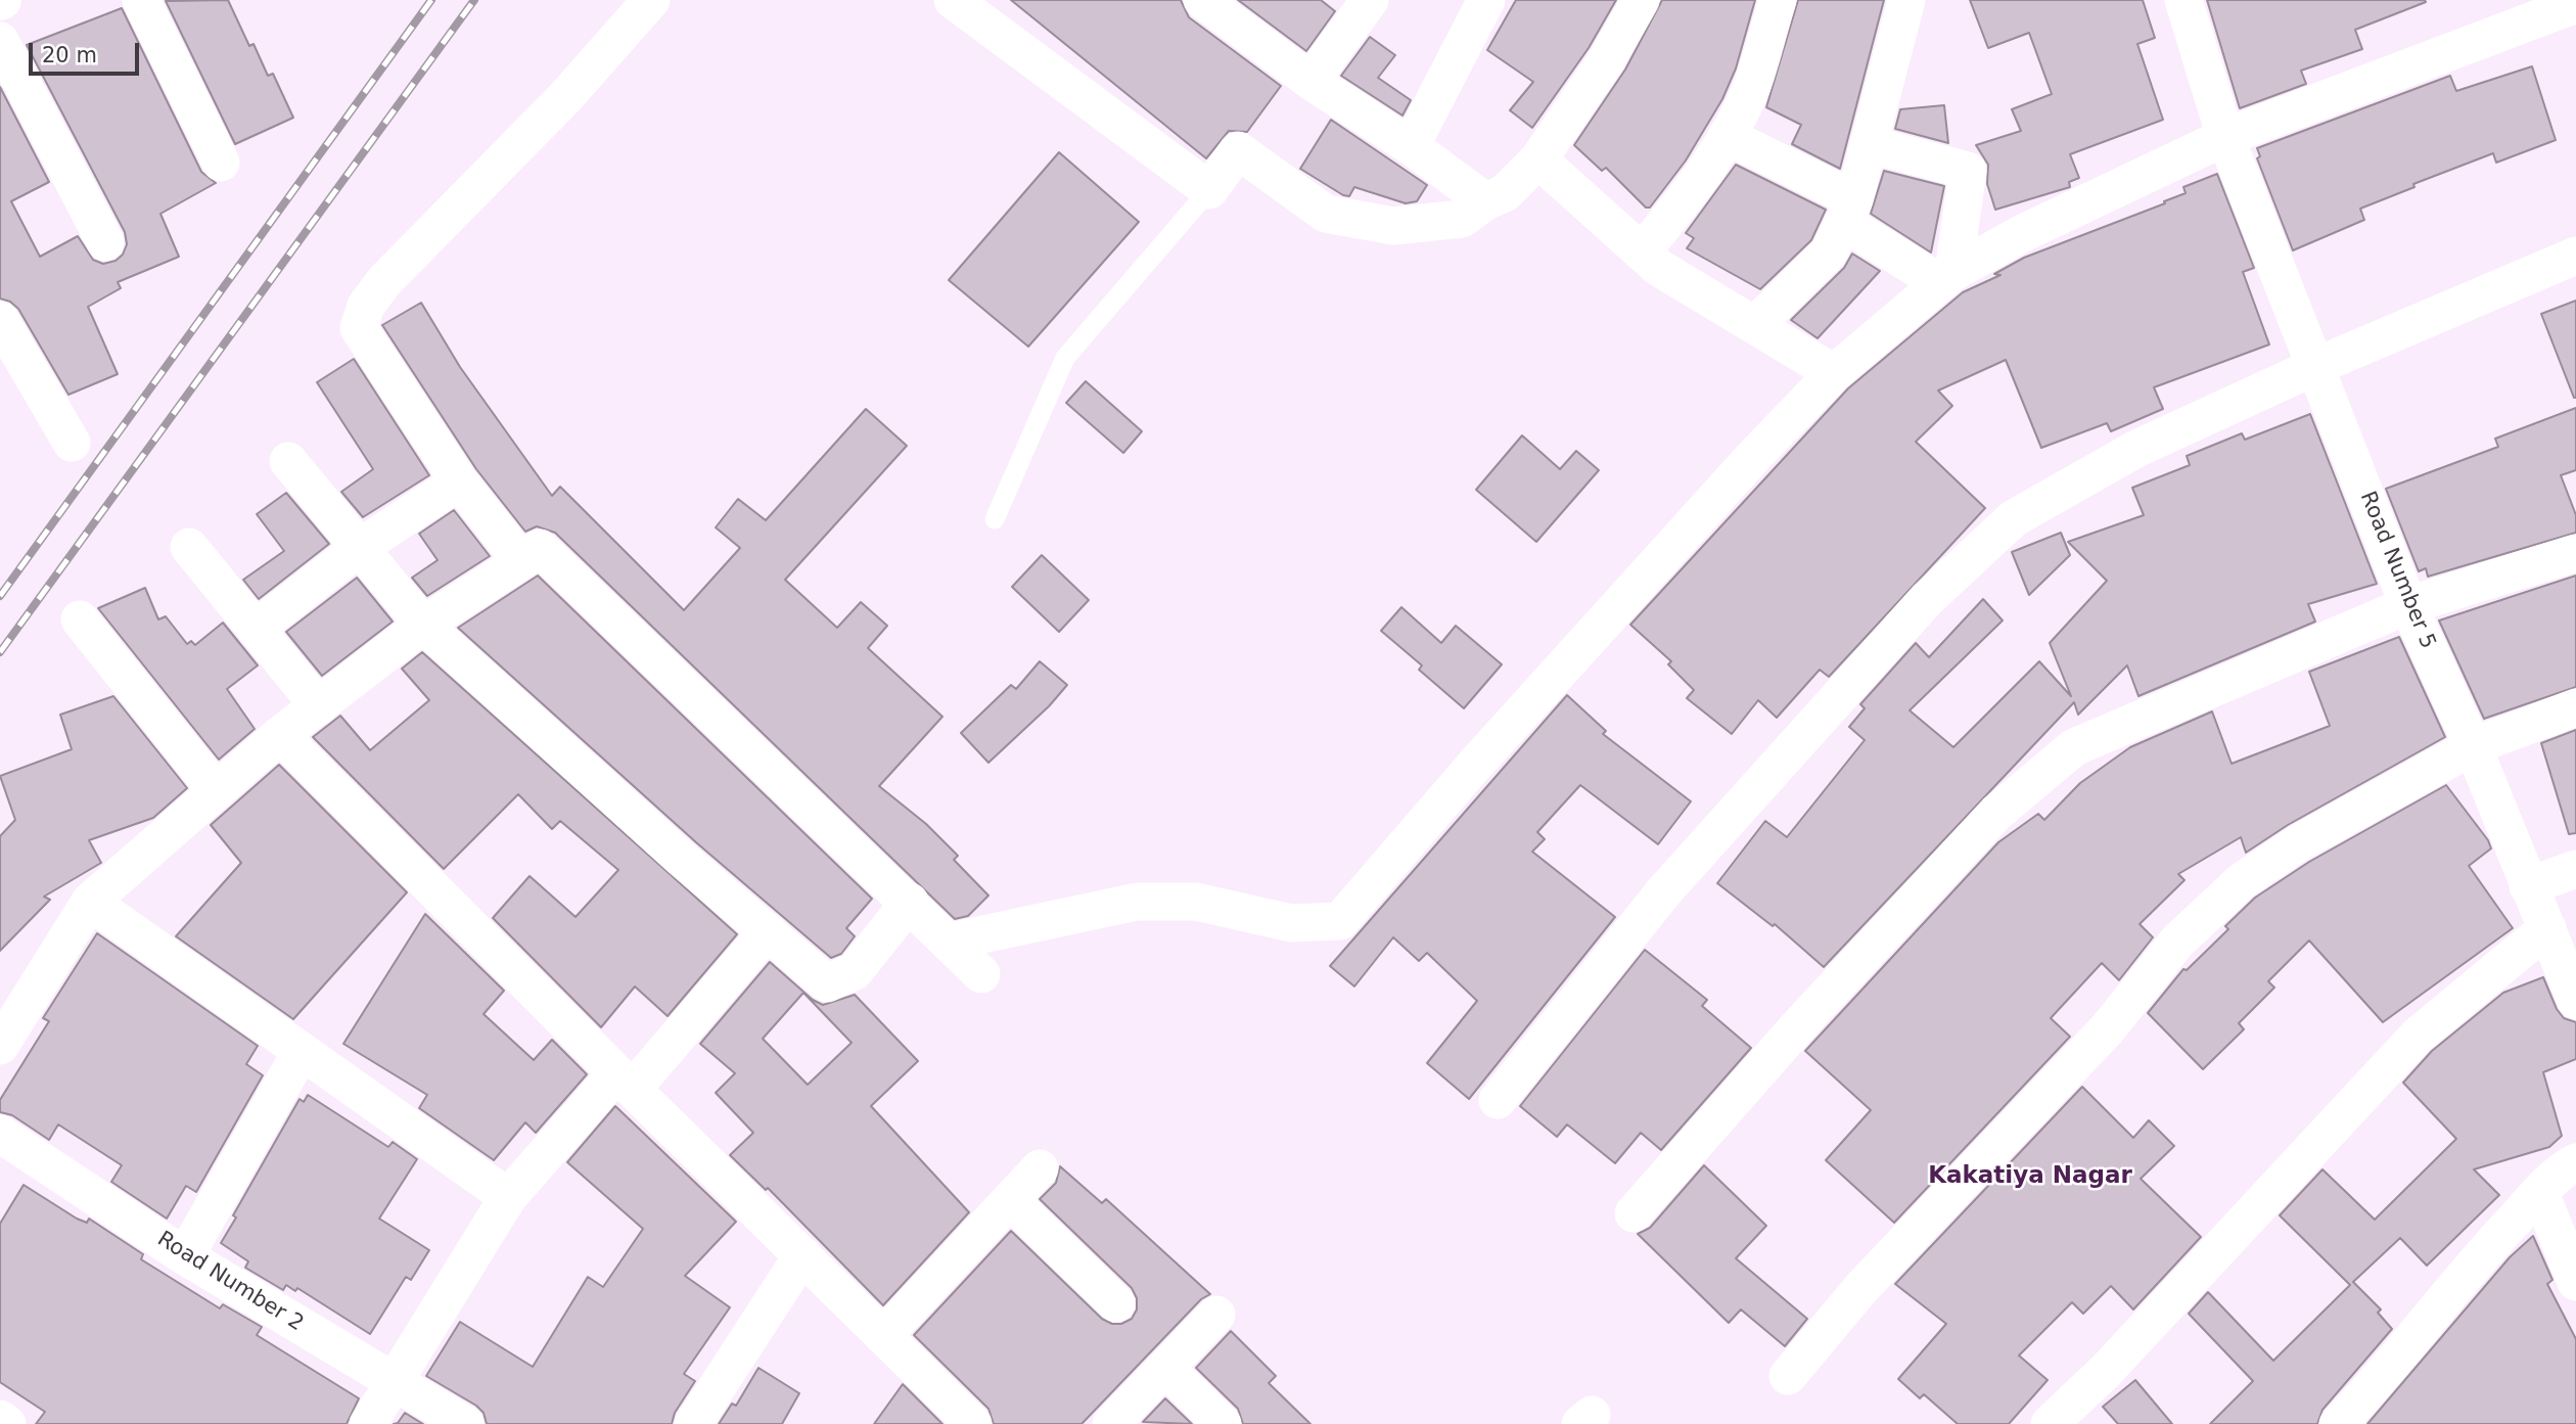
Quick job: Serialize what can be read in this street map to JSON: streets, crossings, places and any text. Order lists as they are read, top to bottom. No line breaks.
{"streets":{"street":["Road Number 5","Road Number 2"]},"districts":["Kakatiya Nagar"],"scale_bar":"20 m"}
